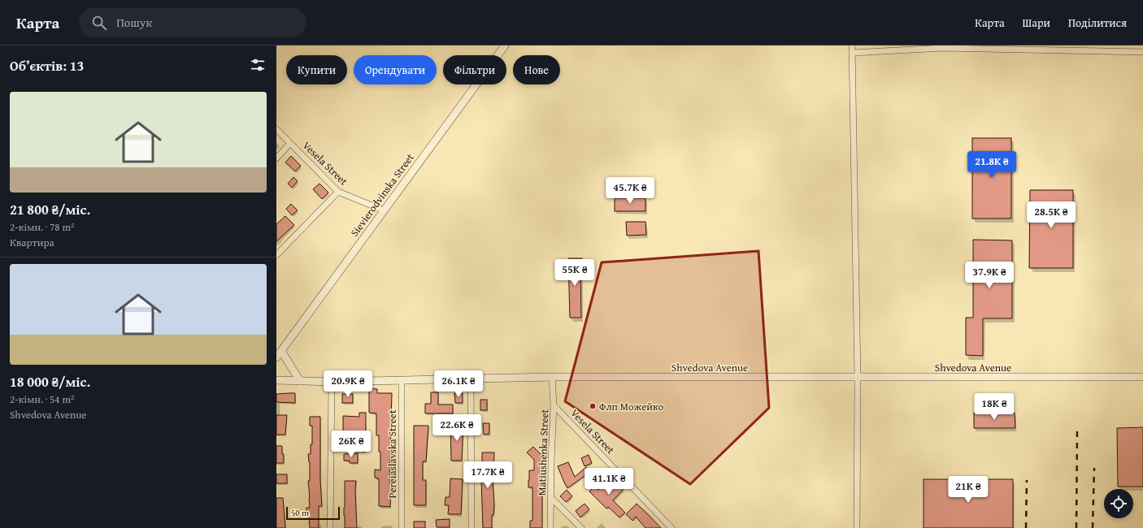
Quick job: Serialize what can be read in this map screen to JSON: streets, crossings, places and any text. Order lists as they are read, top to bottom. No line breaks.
{"streets":{"street":["Vesela Street","Sievierodvinska Street","Shvedova Avenue","Matiushenka Street","Pereiaslavska Street"]},"crossings":[["Vesela Street","Sievierodvinska Street"],["Vesela Street","Matiushenka Street"],["Shvedova Avenue","Matiushenka Street"],["Shvedova Avenue","Pereiaslavska Street"]],"places":["Флп Можейко"],"scale_bar":"50 m","page":{"header":"Карта","search":"Пошук","nav":["Карта","Шари","Поділитися"],"heading":"Об’єктів: 13","chip":["Купити","Орендувати","Фільтри","Нове"],"list":[{"name":"21 800 ₴/міс.","note":"2-кімн. · 78 m² · Квартира"},{"name":"18 000 ₴/міс.","note":"2-кімн. · 54 m² · Shvedova Avenue"}],"price":["21.8K ₴","45.7K ₴","28.5K ₴","55K ₴","37.9K ₴","20.9K ₴","26.1K ₴","18K ₴","22.6K ₴","26K ₴","17.7K ₴","41.1K ₴","21K ₴"],"scale":"50 m"}}
